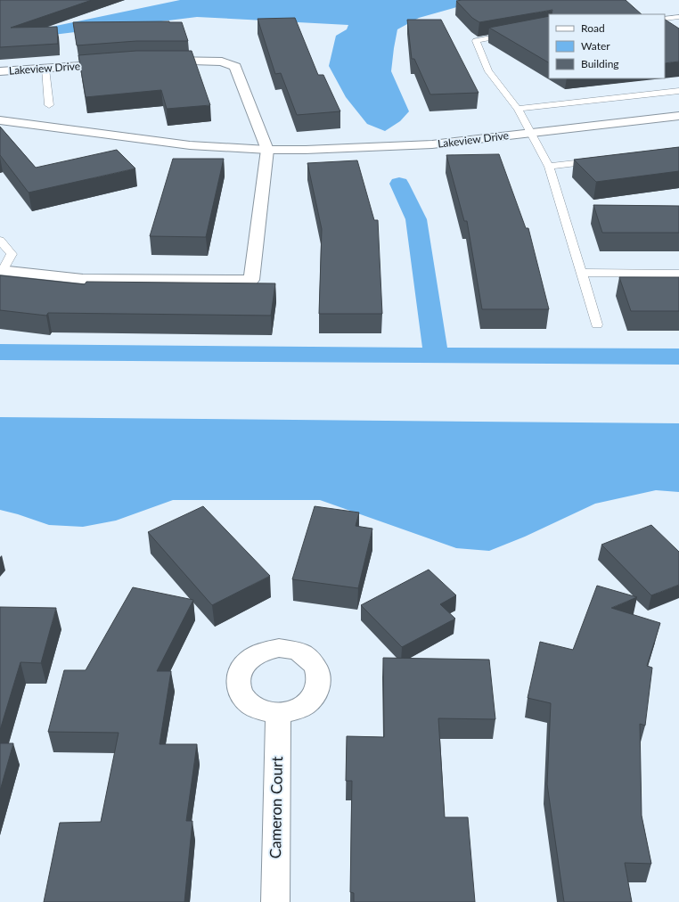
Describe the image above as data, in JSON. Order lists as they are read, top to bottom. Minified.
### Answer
{"streets":{"street":["Lakeview Drive","Cameron Court"]},"legend":["Road","Water","Building"]}
